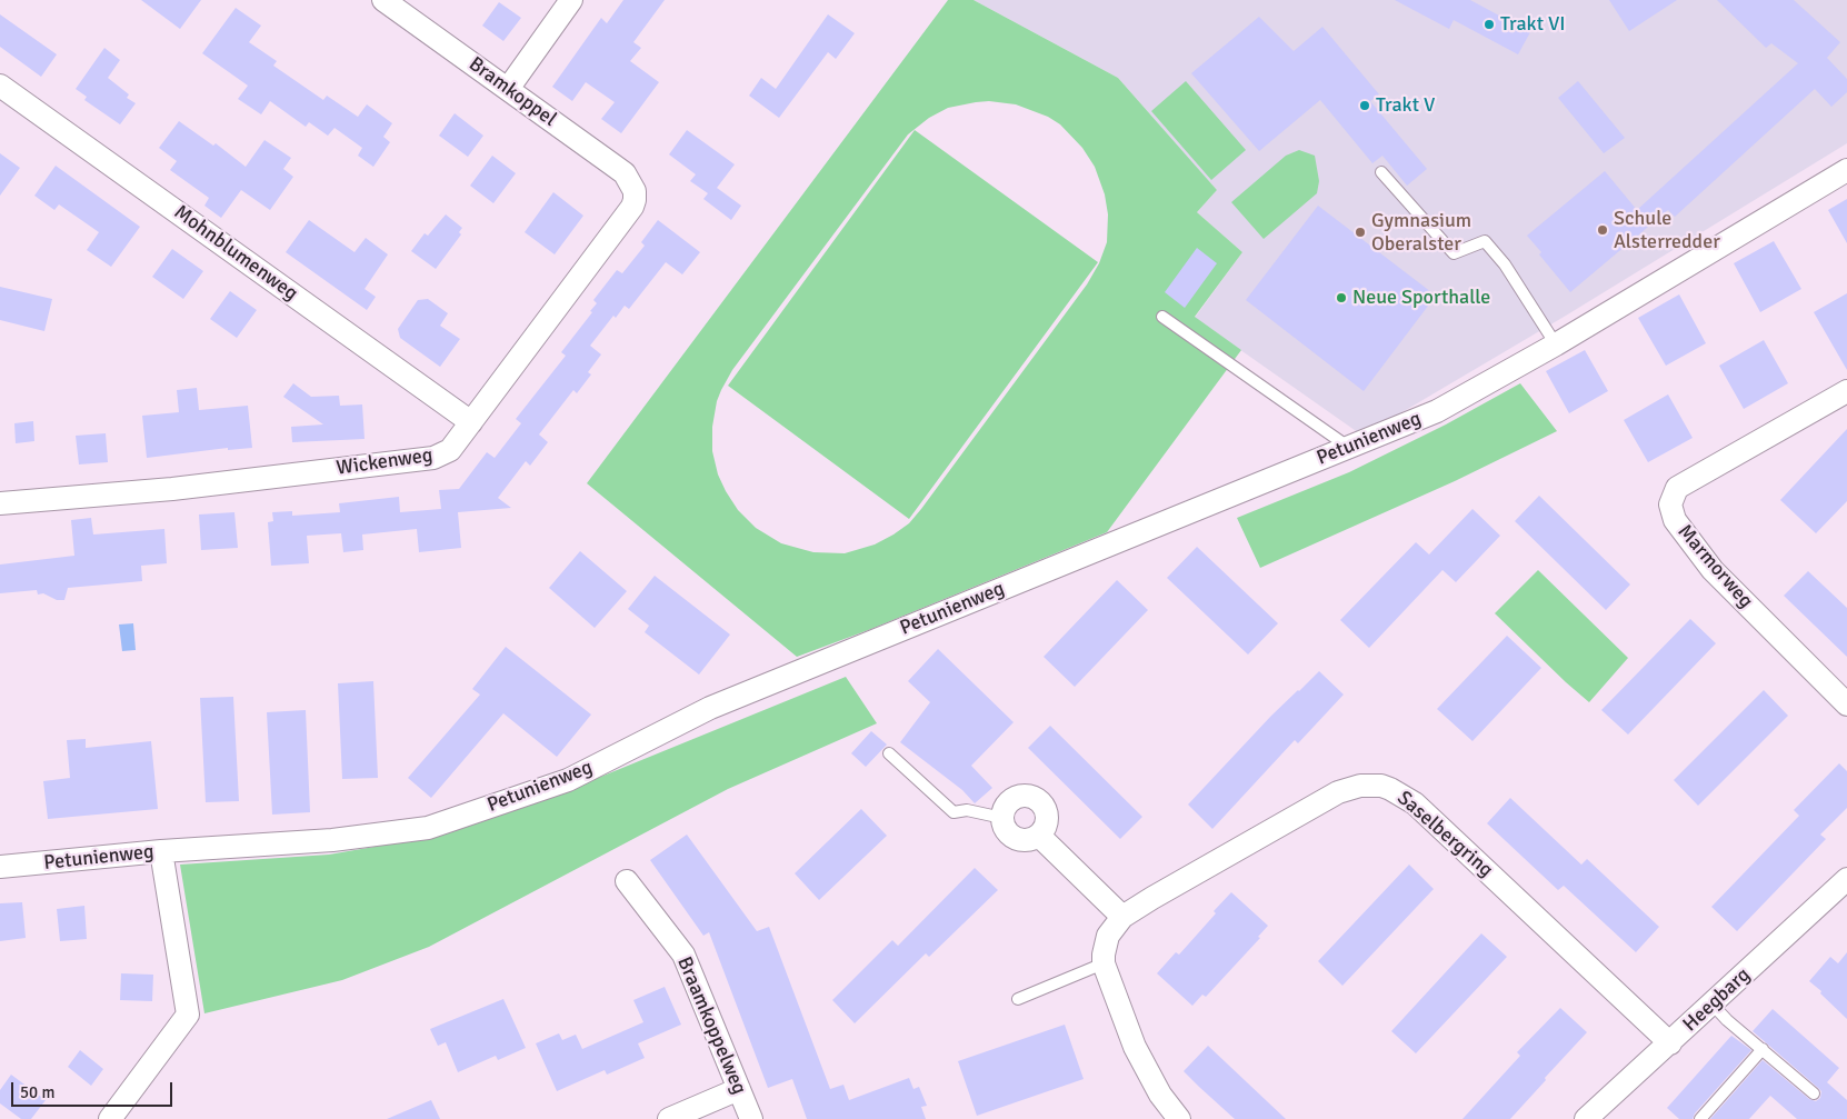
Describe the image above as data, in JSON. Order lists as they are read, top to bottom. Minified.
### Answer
{"streets":{"street":["Bramkoppel","Mohnblumenweg","Petunienweg","Wickenweg","Marmorweg","Saselbergring","Heegbarg","Braamkoppelweg"]},"crossings":[["Bramkoppel","Wickenweg"],["Mohnblumenweg","Wickenweg"],["Saselbergring","Heegbarg"]],"places":["Trakt VI","Trakt V","Schule Alsterredder","Gymnasium Oberalster","Neue Sporthalle"],"scale_bar":"50 m"}
